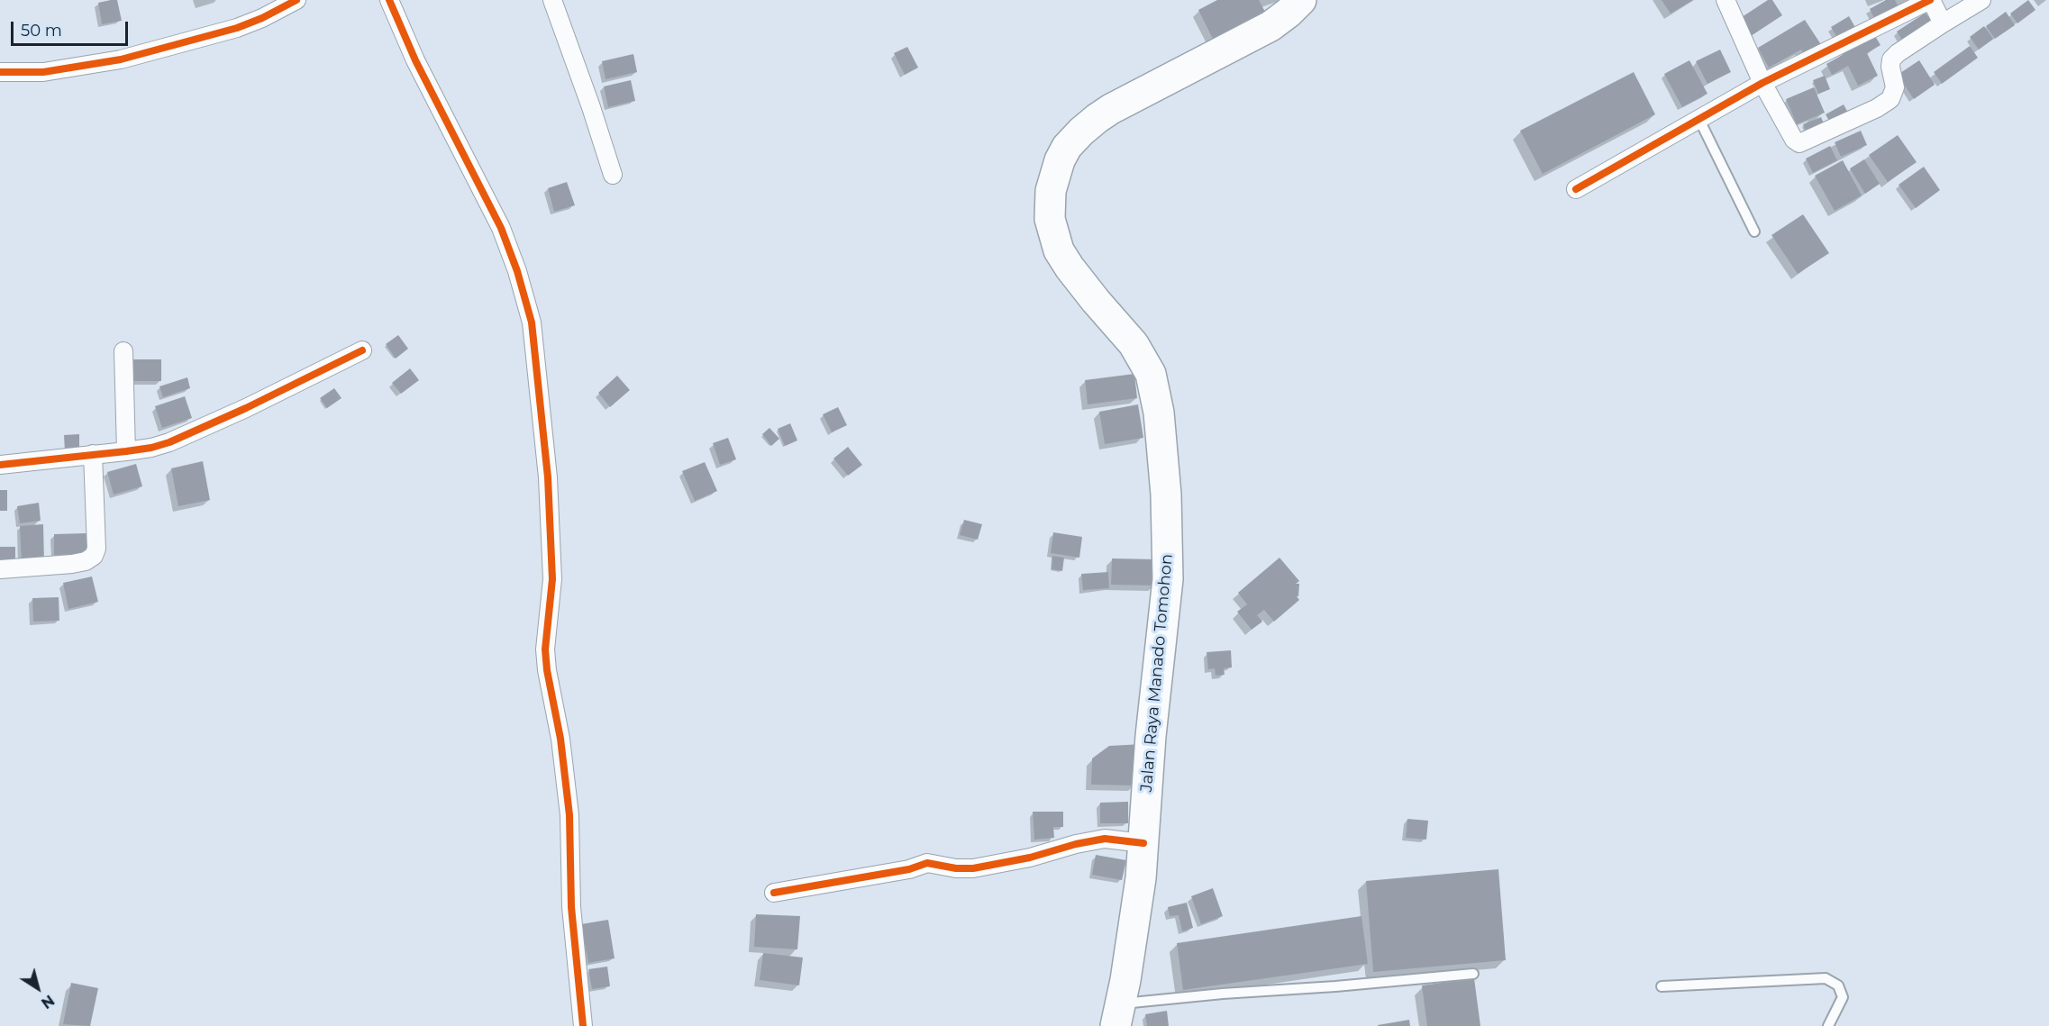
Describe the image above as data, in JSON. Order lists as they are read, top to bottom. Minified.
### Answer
{"streets":{"highway":["Jalan Raya Manado Tomohon"]},"scale_bar":"50 m","north":"bottom right"}
